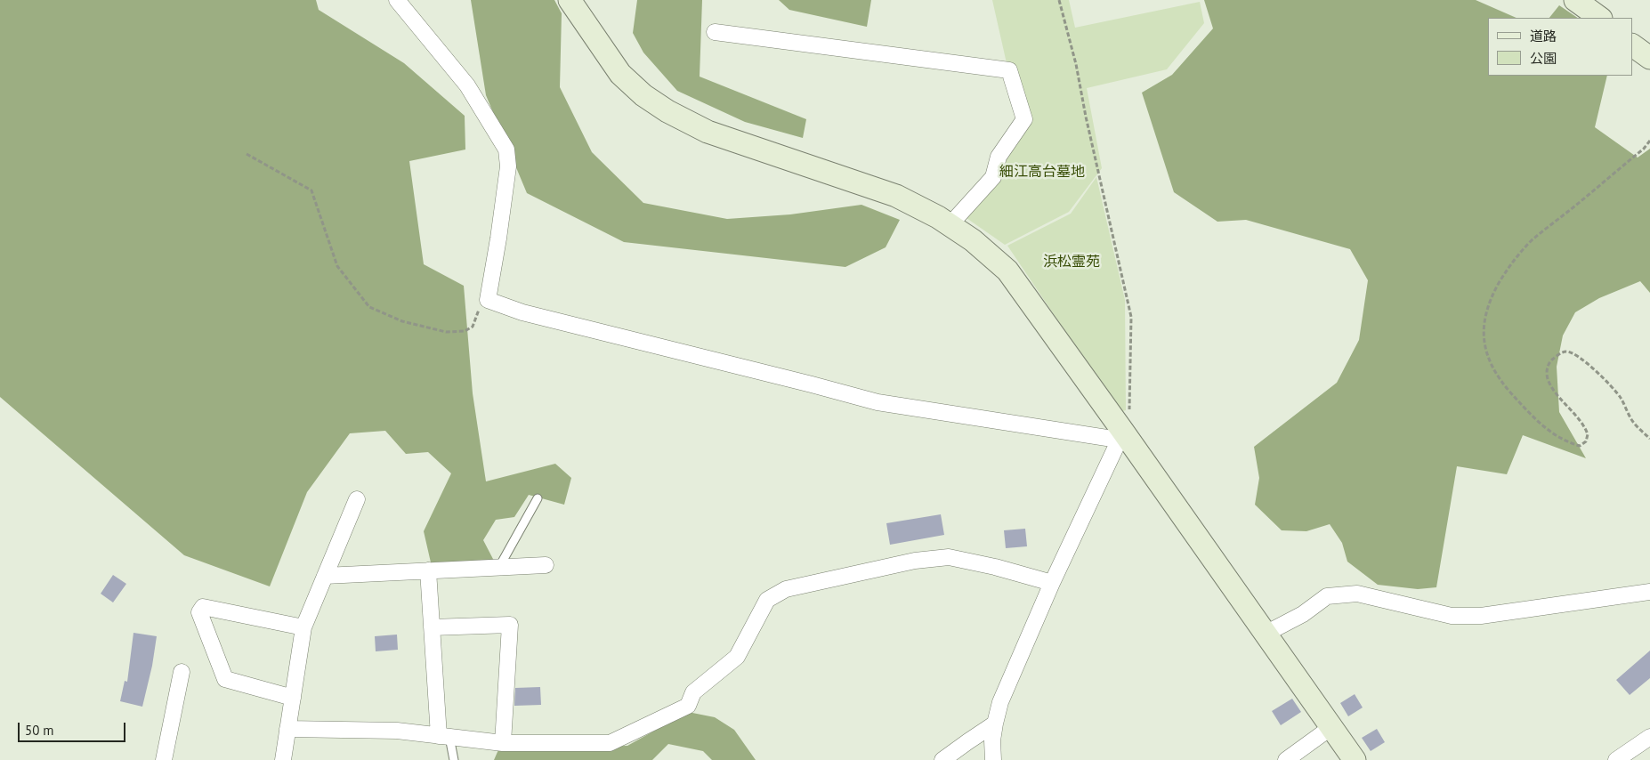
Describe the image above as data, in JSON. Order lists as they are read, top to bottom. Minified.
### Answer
{"parks":["細江高台墓地","浜松霊苑"],"legend":["道路","公園"],"scale_bar":"50 m"}
